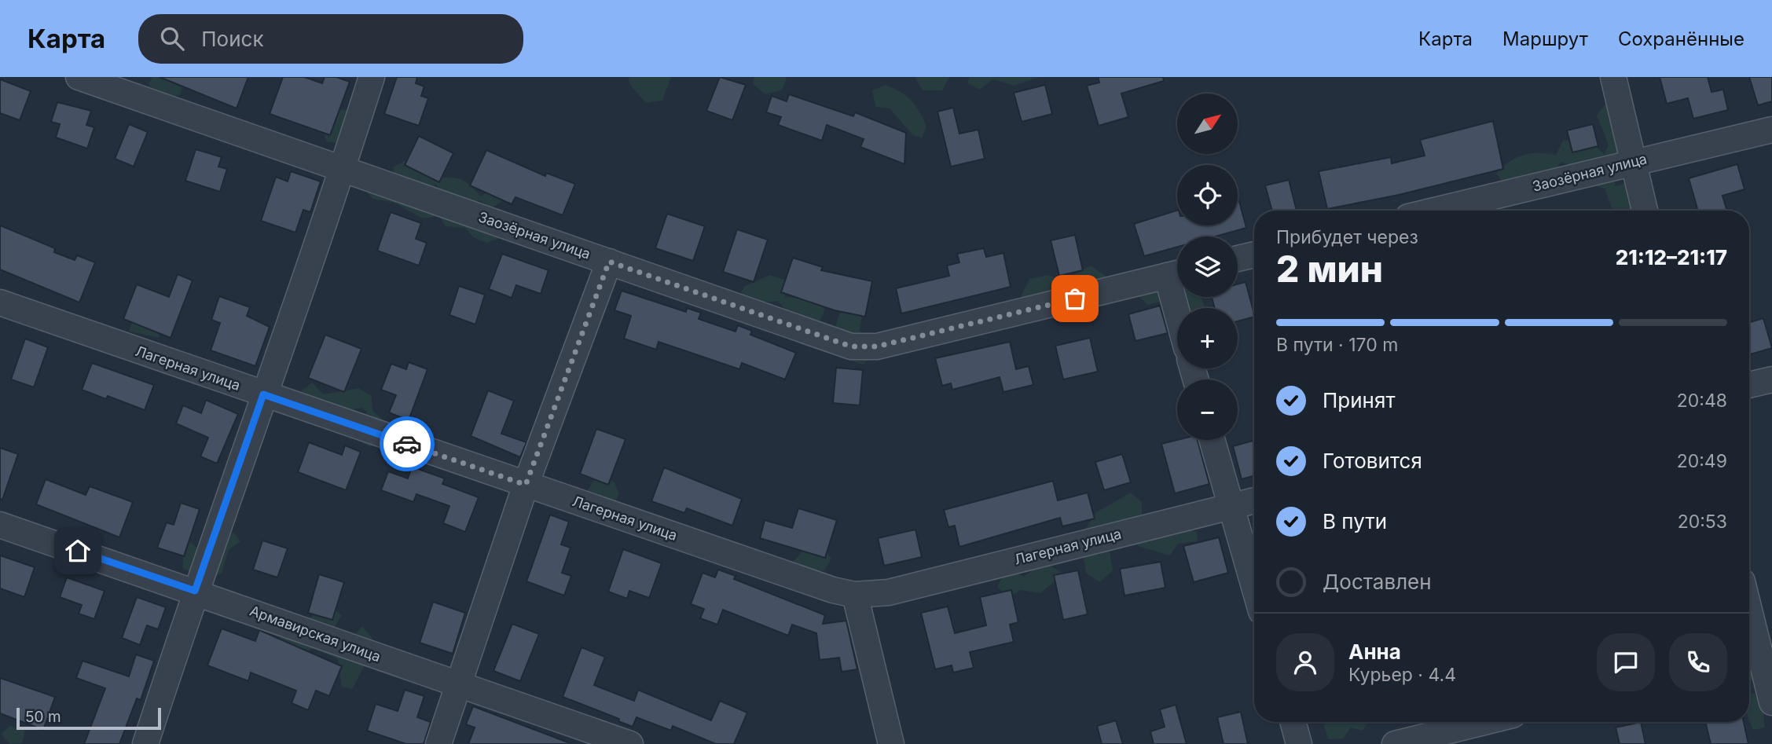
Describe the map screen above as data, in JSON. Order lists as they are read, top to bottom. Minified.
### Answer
{"streets":{"street":["Заозёрная улица","Лагерная улица","Армавирская улица"]},"scale_bar":"50 m","north":"top right","page":{"header":"Карта","search":"Поиск","nav":["Карта","Маршрут","Сохранённые"],"map_buttons":["+","−"],"heading":["2 мин","Прибудет через","21:12–21:17"],"panel":["Анна","Курьер · 4.4"],"bar":"В пути · 170 m","list":[["Принят","20:48"],["Готовится","20:49"],["В пути","20:53"],"Доставлен"],"scale":"50 m"}}
